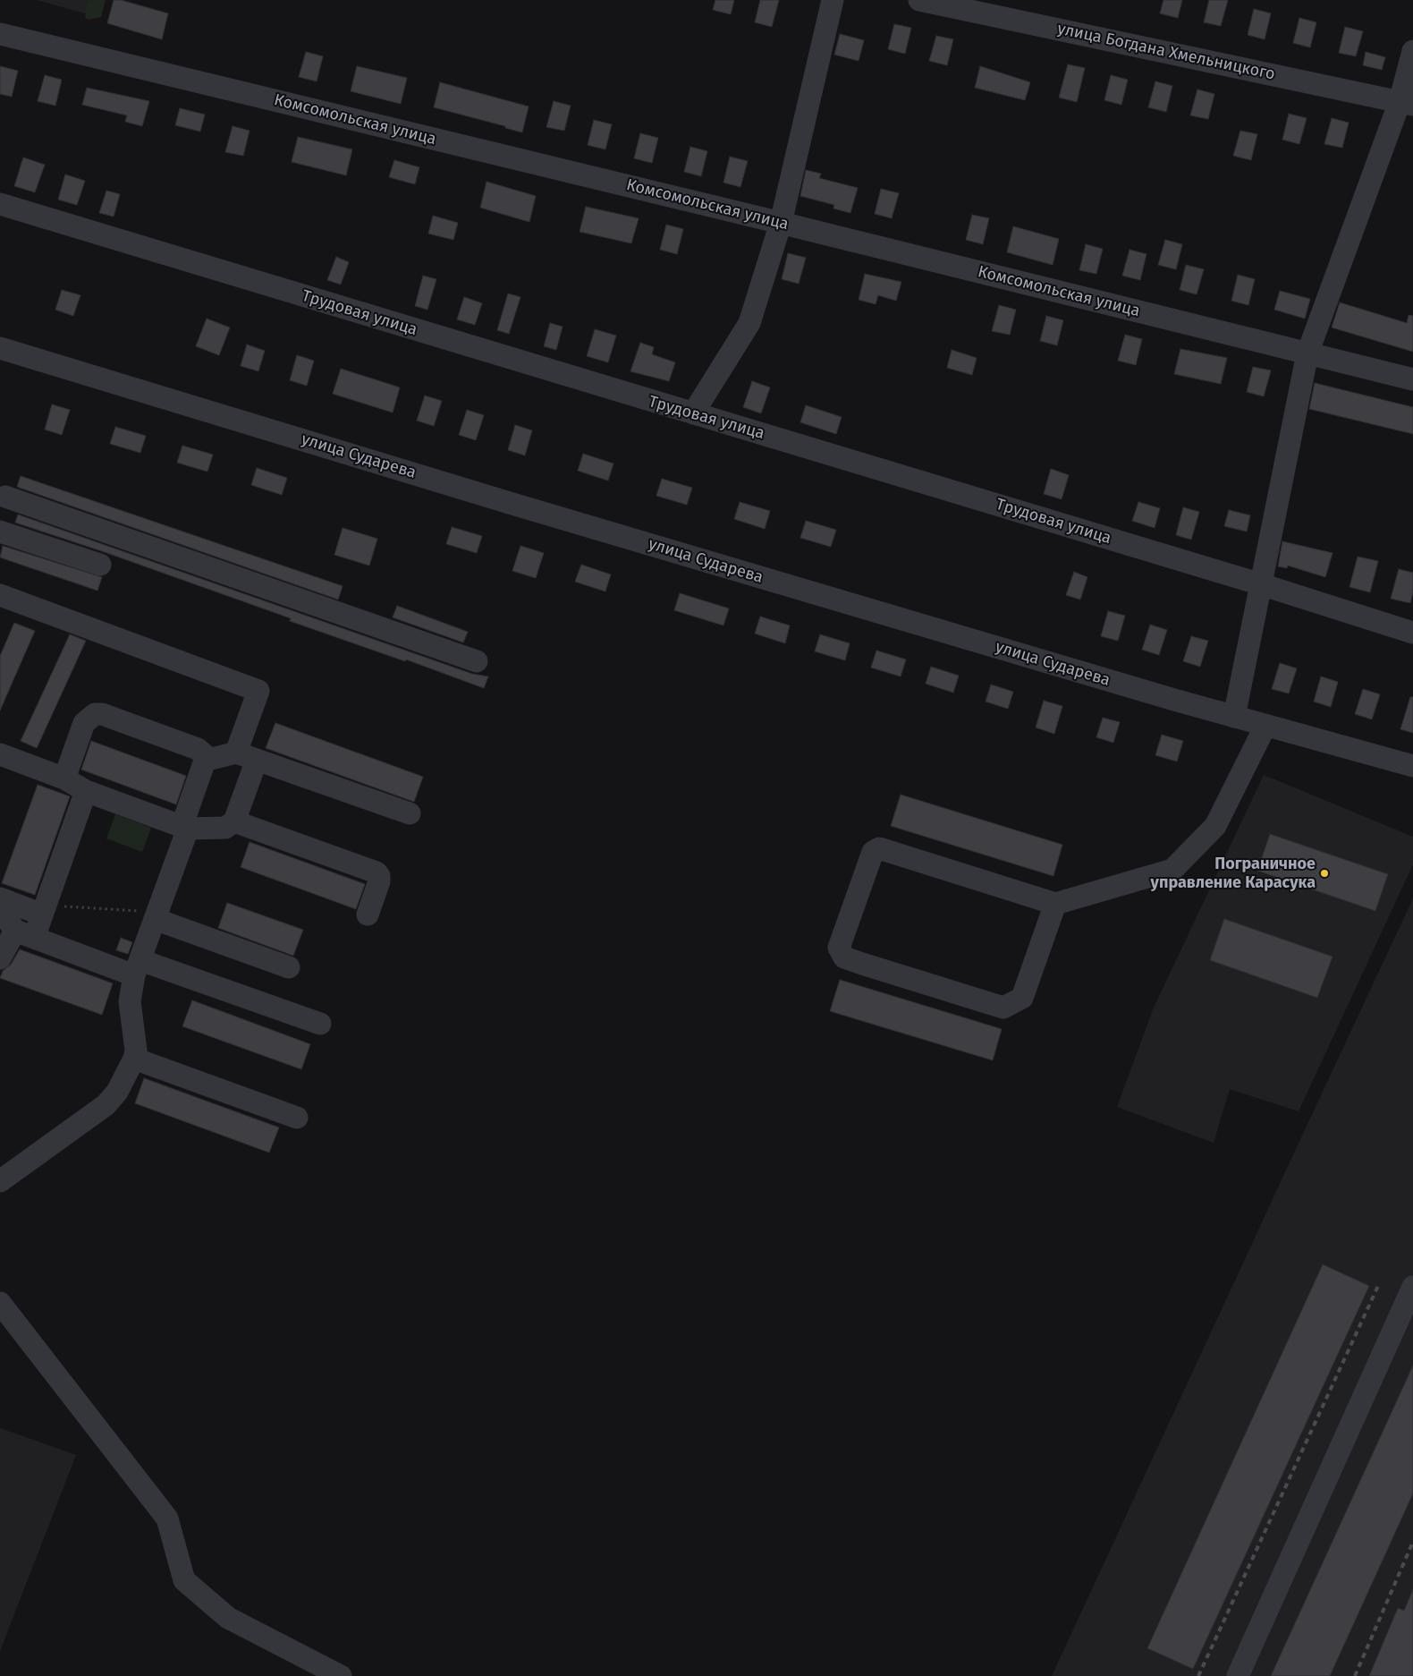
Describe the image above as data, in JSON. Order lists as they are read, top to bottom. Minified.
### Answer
{"streets":{"street":["улица Богдана Хмельницкого","Комсомольская улица","Трудовая улица","улица Сударева"]},"places":["Пограничное управление Карасука"]}
